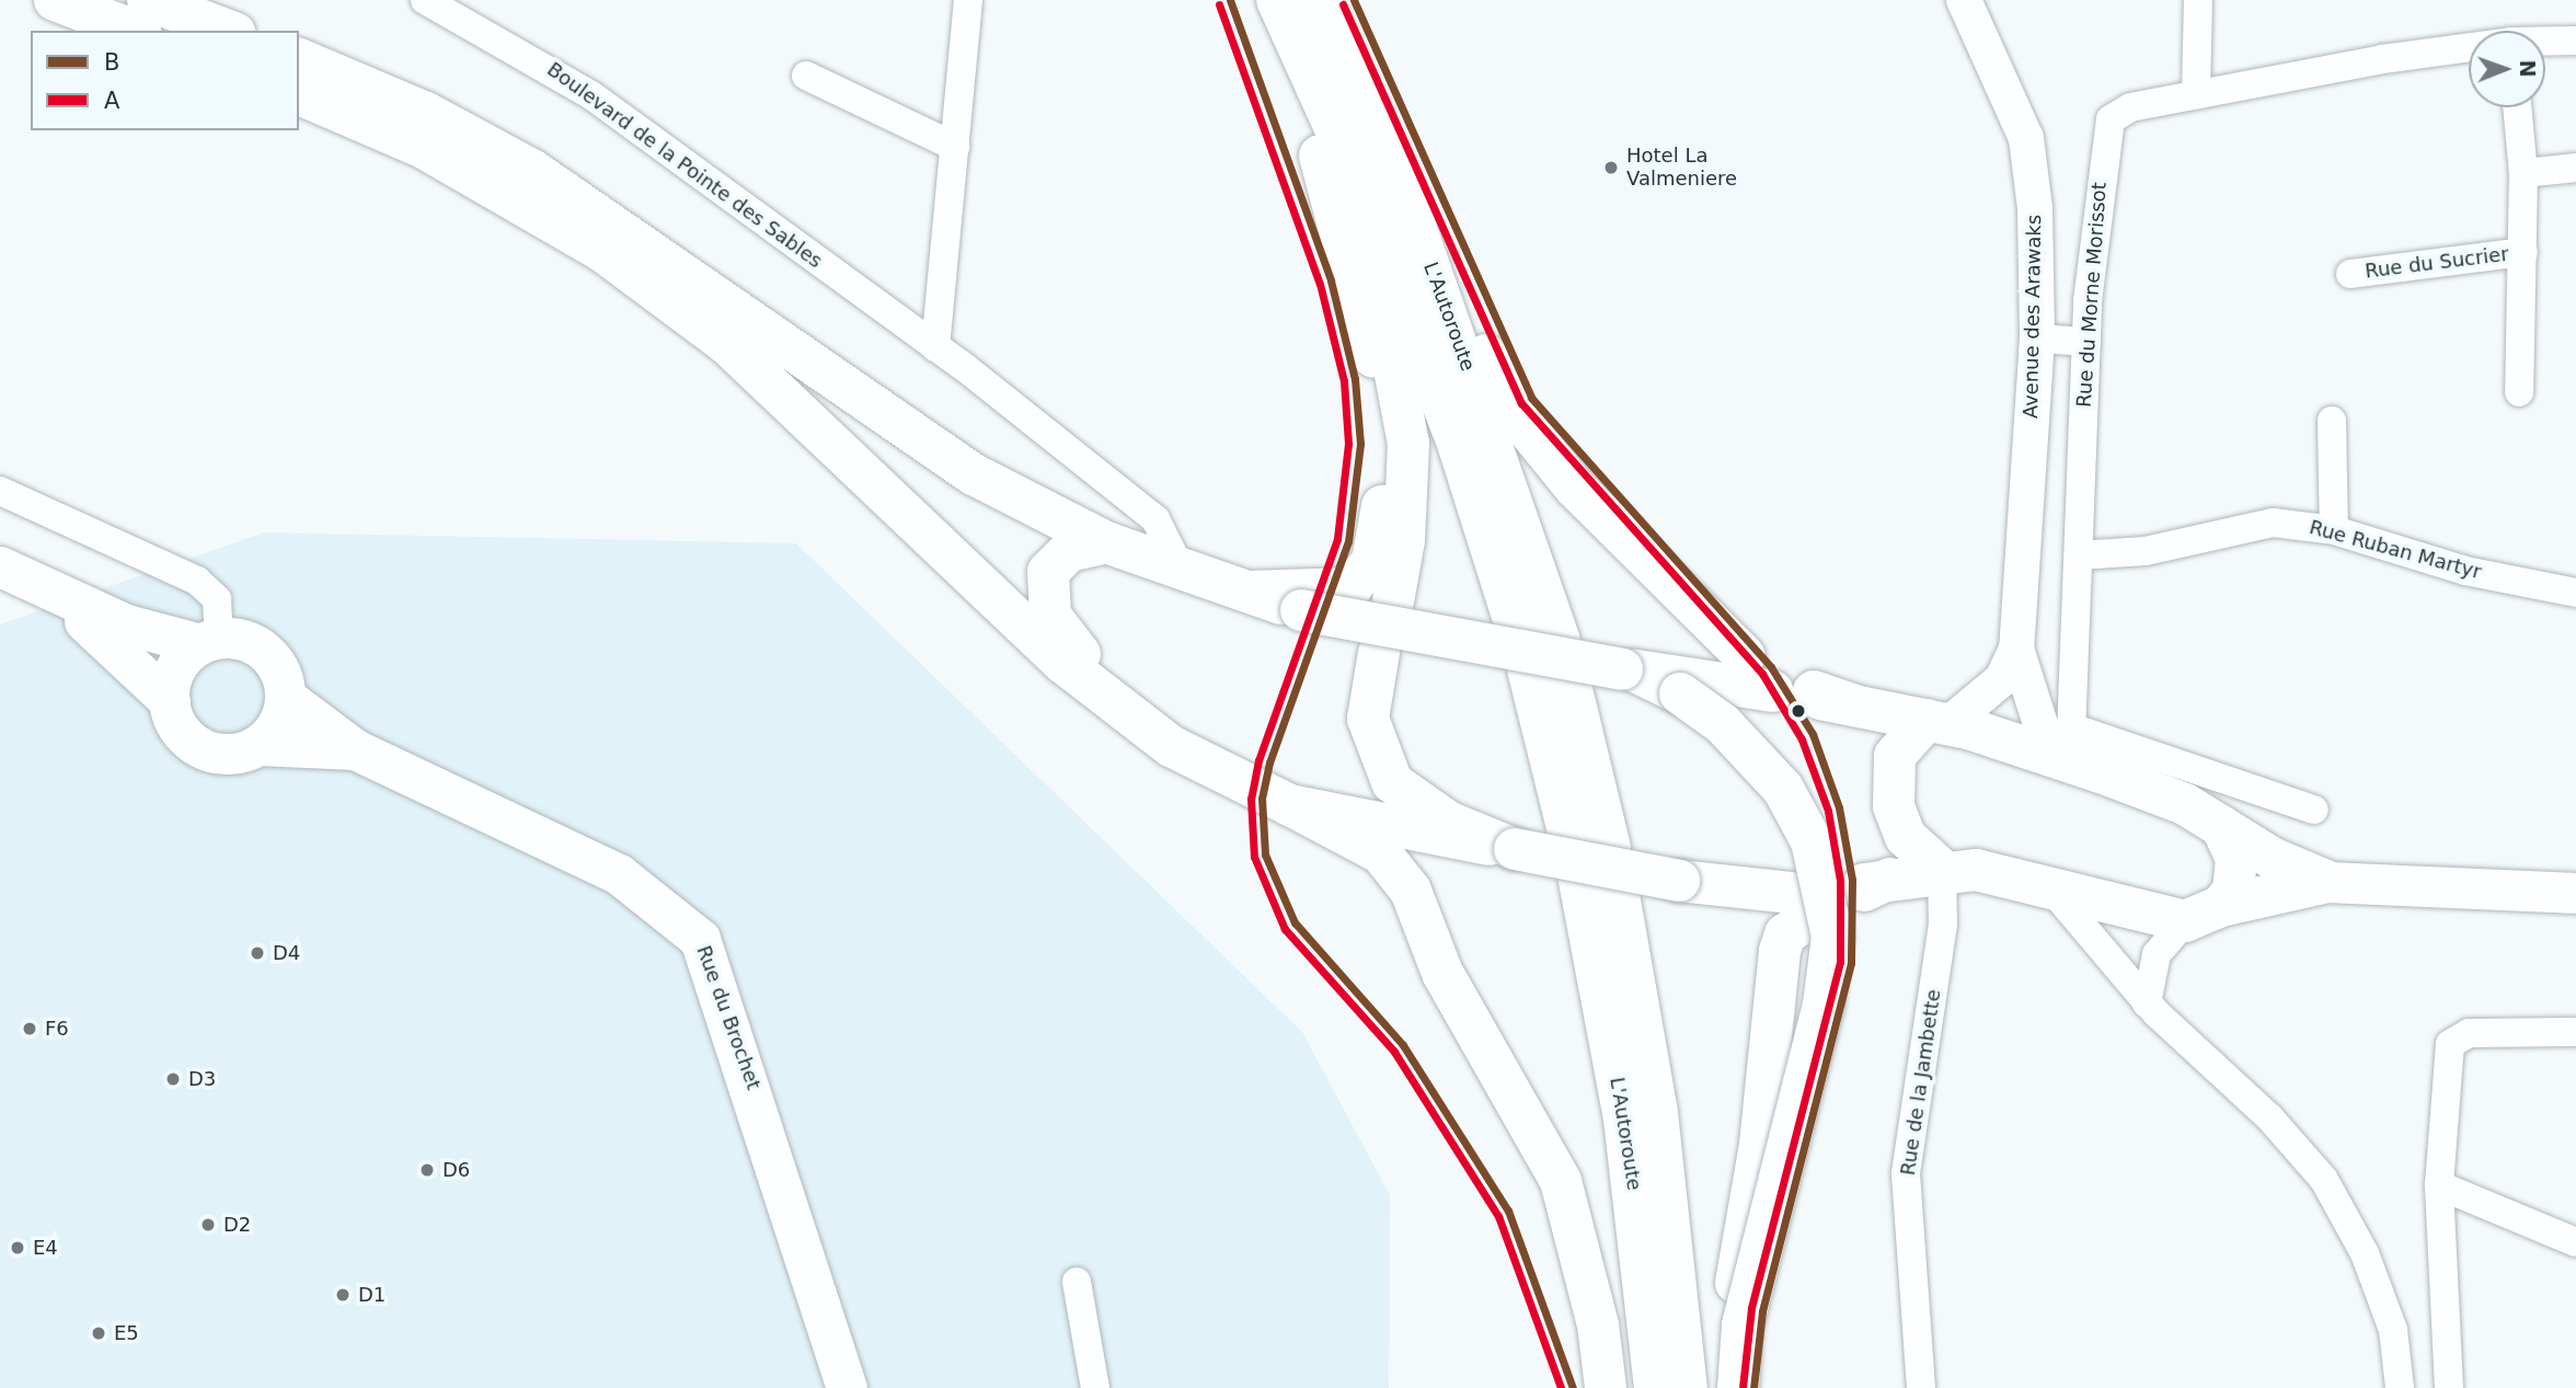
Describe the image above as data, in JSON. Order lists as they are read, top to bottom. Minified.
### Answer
{"streets":{"main road":["L'Autoroute","Rue du Brochet"],"street":["Boulevard de la Pointe des Sables","Rue du Sucrier","Rue du Morne Morissot","Avenue des Arawaks","Rue Ruban Martyr","Rue de la Jambette"]},"crossings":[["Rue du Morne Morissot","Avenue des Arawaks"],["Rue du Morne Morissot","Rue Ruban Martyr"]],"places":["Hotel La Valmeniere","D4","F6","D3","D6","D2","E4","D1","E5"],"lines":["transit line B","transit line A"],"legend":["B","A"],"north":"right"}
